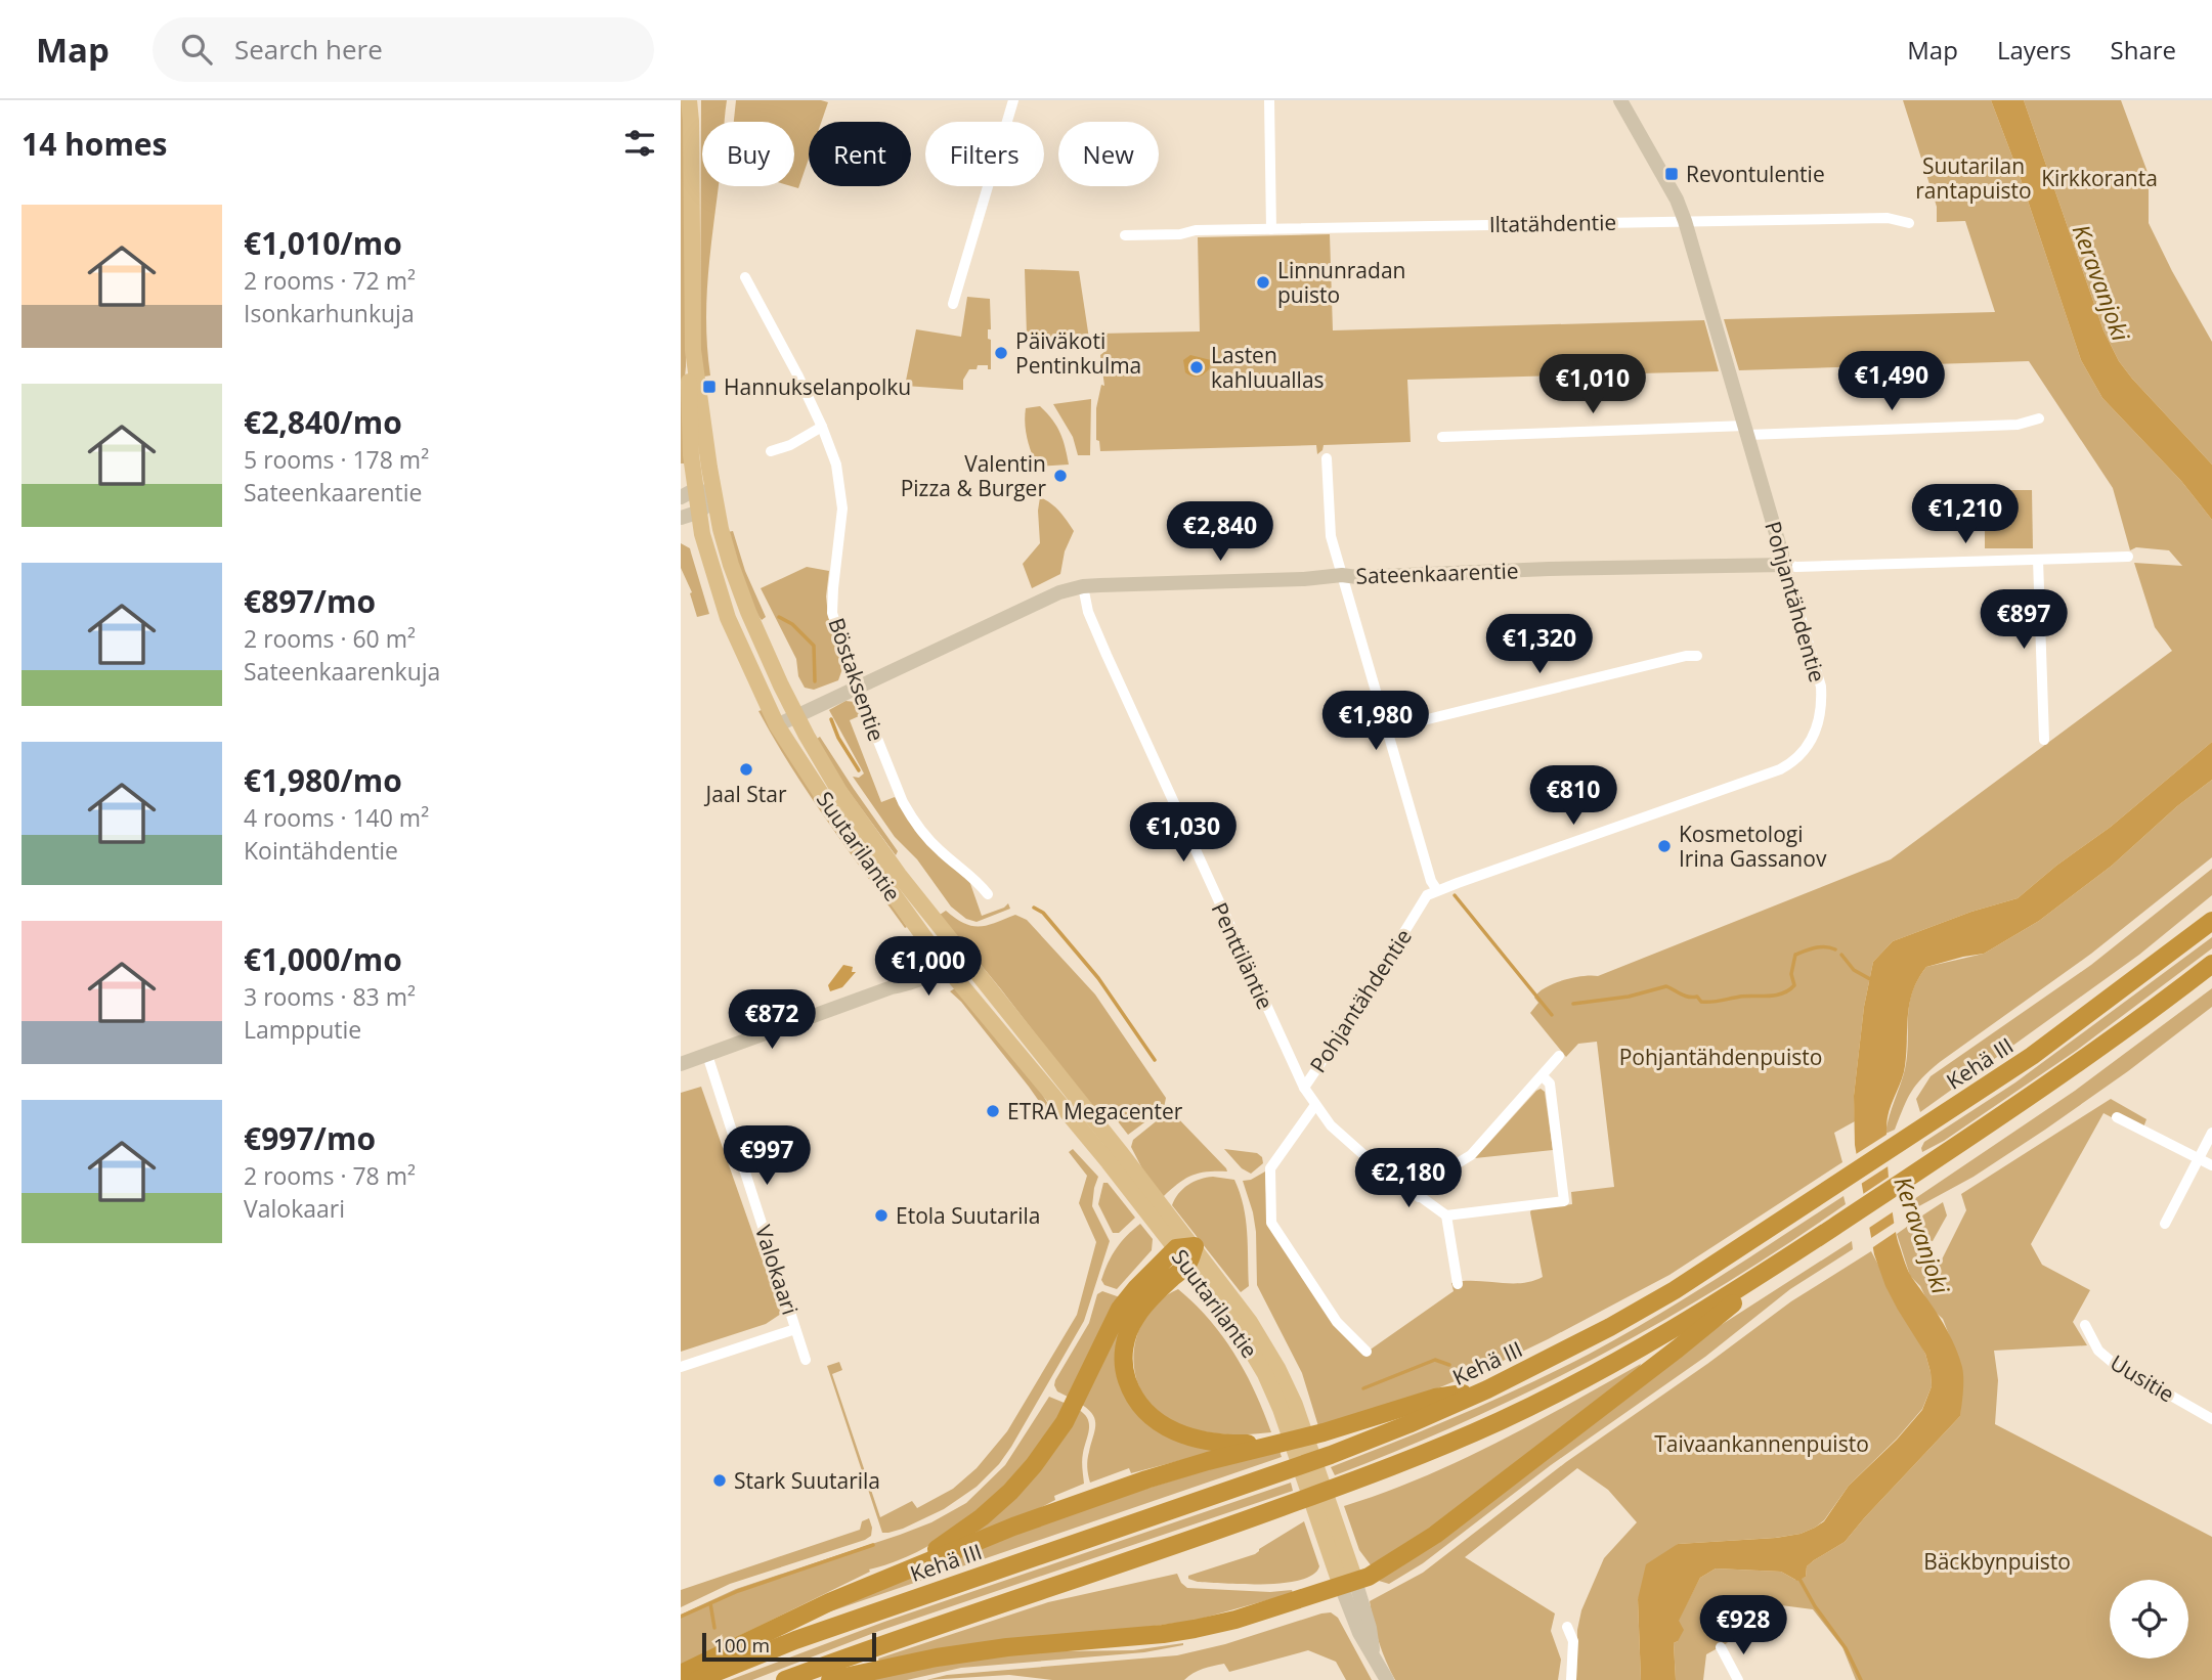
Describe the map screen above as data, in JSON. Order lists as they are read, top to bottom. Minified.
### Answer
{"streets":{"highway":["Kehä III"],"main road":["Suutarilantie"],"street":["Iltatähdentie","Sateenkaarentie","Pohjantähdentie","Böstaksentie","Penttiläntie","Valokaari","Uusitie"]},"crossings":[["Iltatähdentie","Pohjantähdentie"],["Sateenkaarentie","Pohjantähdentie"],["Sateenkaarentie","Böstaksentie"],["Sateenkaarentie","Suutarilantie"],["Sateenkaarentie","Penttiläntie"],["Pohjantähdentie","Penttiläntie"]],"water":["Keravanjoki"],"parks":["Suutarilan rantapuisto","Kirkkoranta","Pohjantähdenpuisto","Taivaankannenpuisto","Bäckbynpuisto"],"places":{"transit":["Revontulentie","Hannukselanpolku"],"other":["Linnunradan puisto","Päiväkoti Pentinkulma","Lasten kahluuallas","Valentin Pizza & Burger","Jaal Star","Kosmetologi Irina Gassanov","ETRA Megacenter","Etola Suutarila","Stark Suutarila"]},"scale_bar":"100 m","page":{"header":"Map","search":"Search here","nav":["Map","Layers","Share"],"heading":"14 homes","chip":["Buy","Rent","Filters","New"],"list":[{"name":"€1,010/mo","note":"2 rooms · 72 m² · Isonkarhunkuja"},{"name":"€2,840/mo","note":"5 rooms · 178 m² · Sateenkaarentie"},{"name":"€897/mo","note":"2 rooms · 60 m² · Sateenkaarenkuja"},{"name":"€1,980/mo","note":"4 rooms · 140 m² · Kointähdentie"},{"name":"€1,000/mo","note":"3 rooms · 83 m² · Lampputie"},{"name":"€997/mo","note":"2 rooms · 78 m² · Valokaari"}],"price":["€1,490","€1,010","€1,210","€2,840","€897","€1,320","€1,980","€810","€1,030","€1,000","€872","€997","€2,180","€928"],"scale":"100 m"}}
